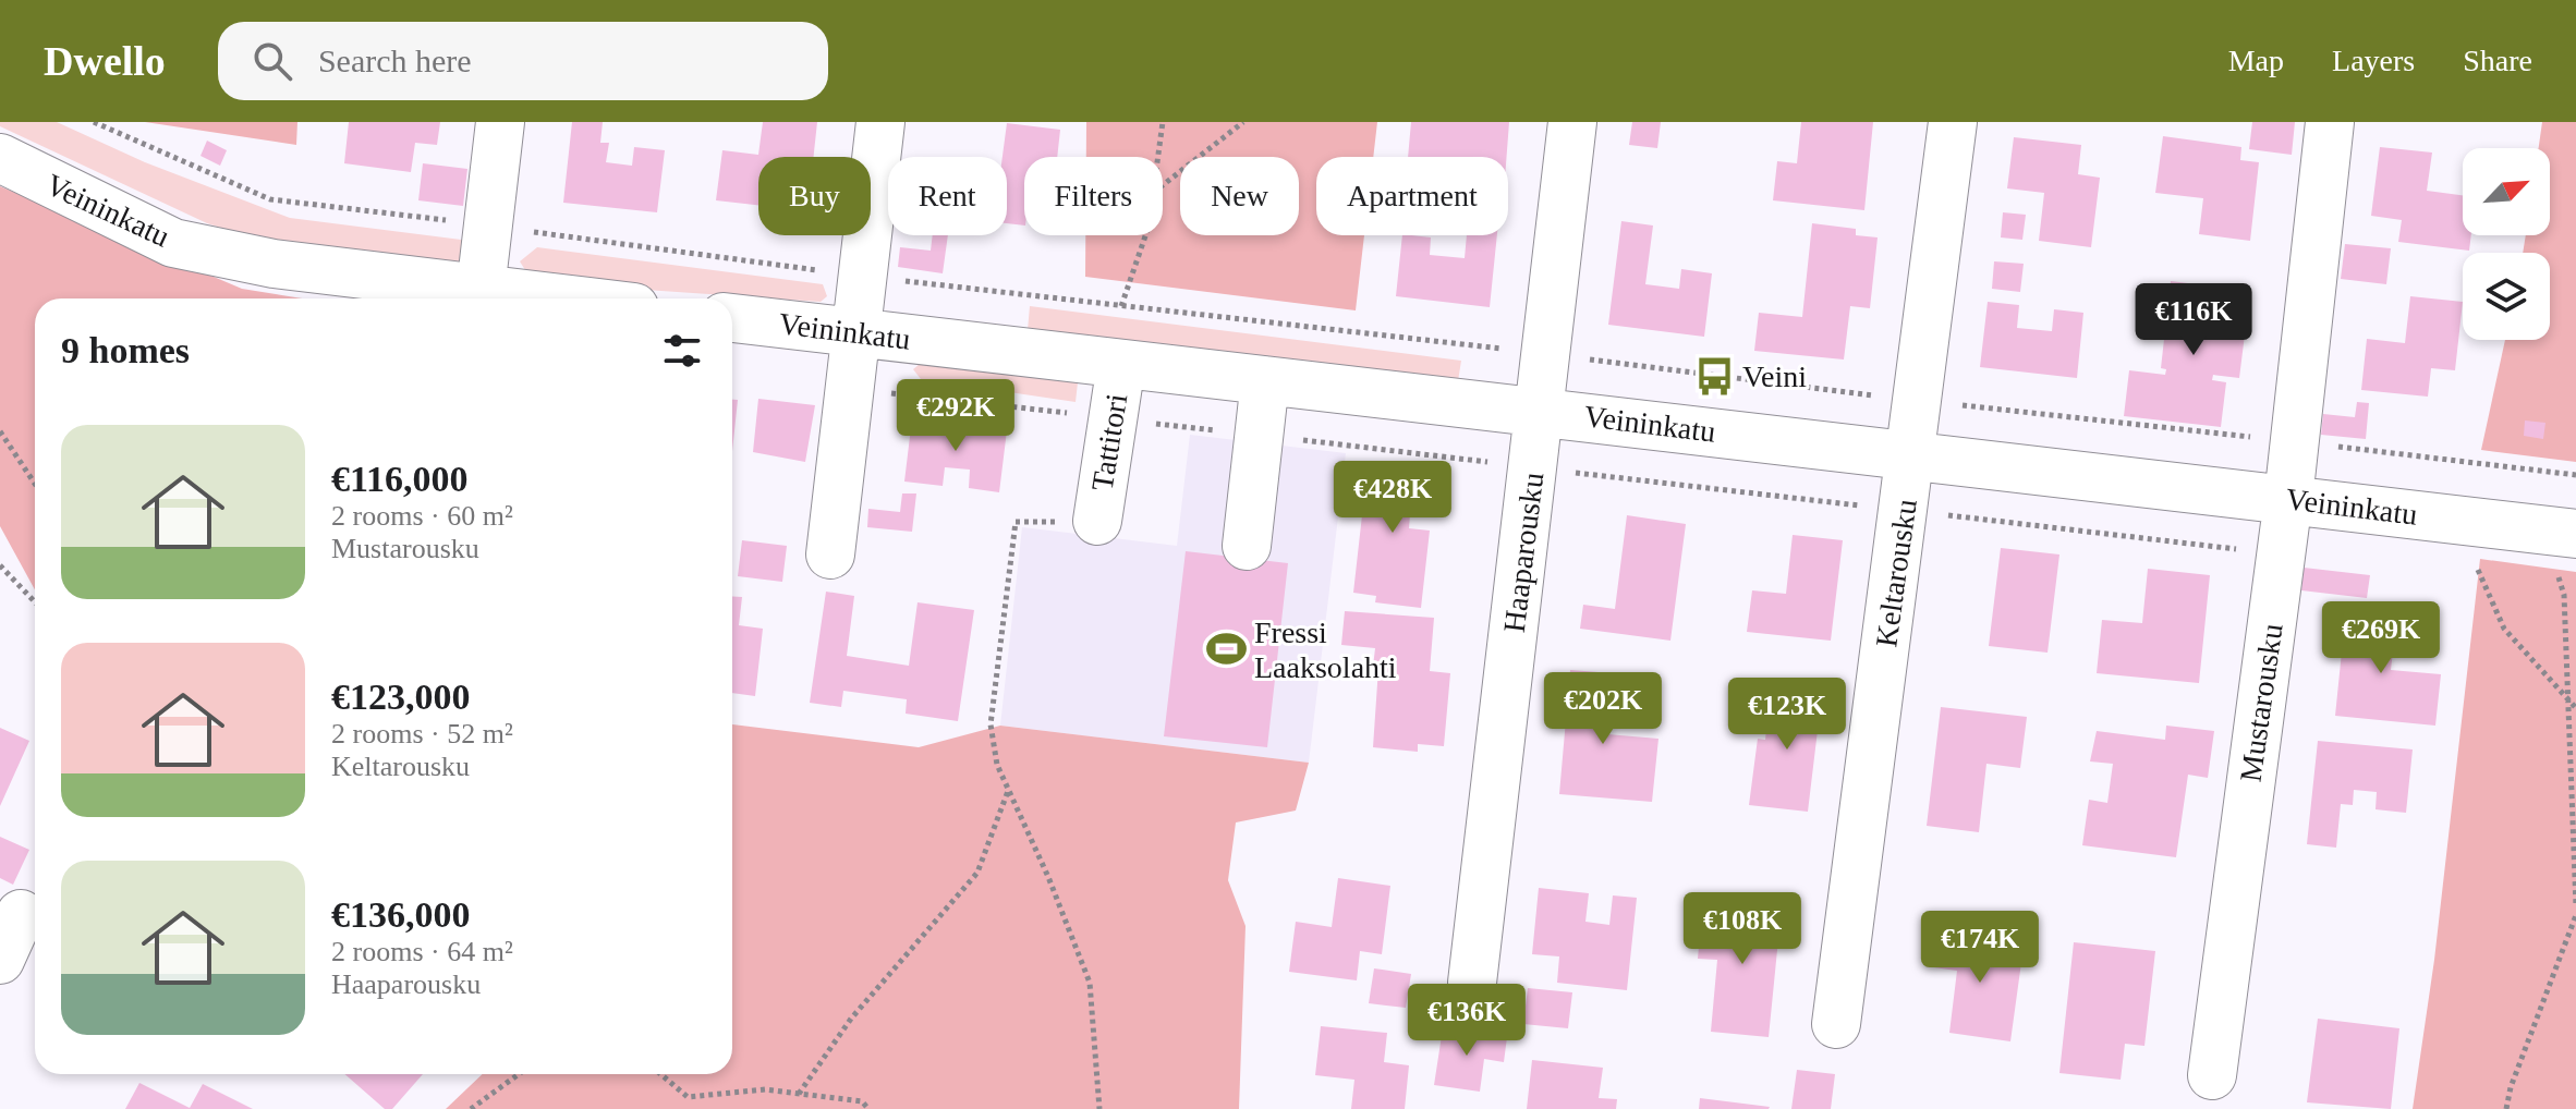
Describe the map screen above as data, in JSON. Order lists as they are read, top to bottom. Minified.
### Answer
{"streets":{"street":["Veininkatu","Tattitori","Haaparousku","Keltarousku","Mustarousku"]},"crossings":[["Veininkatu","Tattitori"],["Veininkatu","Haaparousku"],["Veininkatu","Keltarousku"],["Veininkatu","Mustarousku"]],"places":{"bus stop":["Veini"],"sports":["Fressi Laaksolahti"]},"north":"top right","page":{"header":"Dwello","search":"Search here","nav":["Map","Layers","Share"],"chip":["Buy","Rent","Filters","New","Apartment"],"price":["€116K","€292K","€428K","€269K","€202K","€123K","€108K","€174K","€136K"],"heading":"9 homes","list":[{"name":"€116,000","note":"2 rooms · 60 m² · Mustarousku"},{"name":"€123,000","note":"2 rooms · 52 m² · Keltarousku"},{"name":"€136,000","note":"2 rooms · 64 m² · Haaparousku"}]}}
